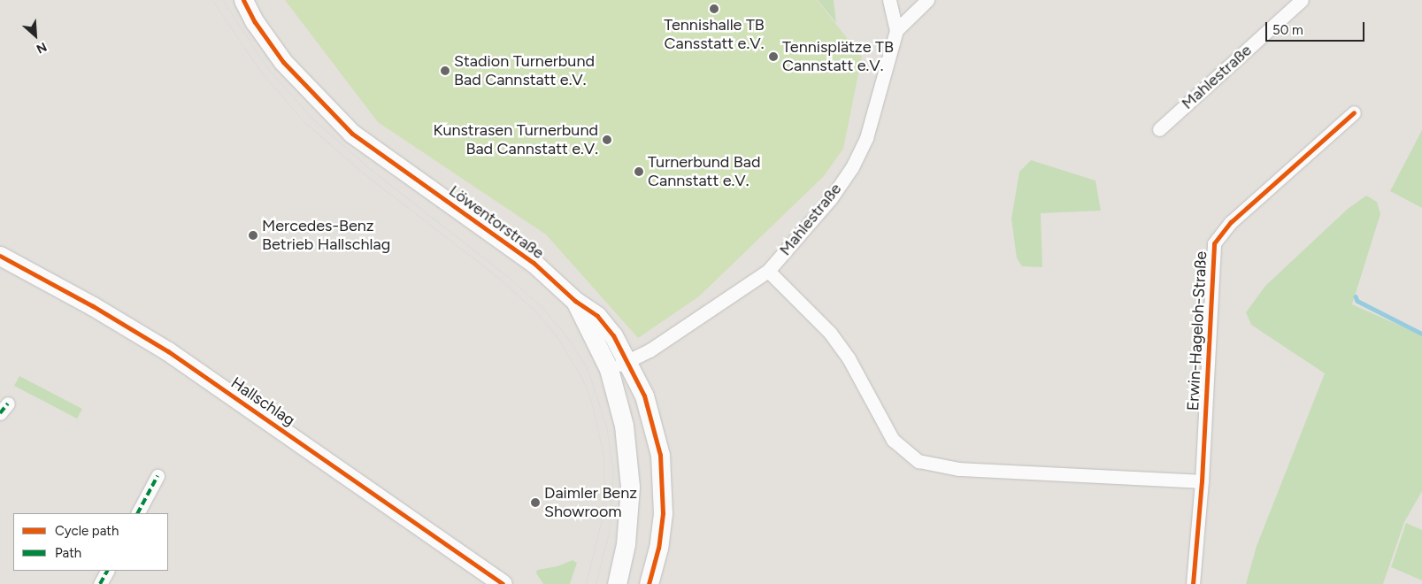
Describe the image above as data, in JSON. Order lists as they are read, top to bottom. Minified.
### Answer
{"streets":{"main road":["Löwentorstraße","Hallschlag"],"street":["Mahlestraße","Erwin-Hageloh-Straße"]},"crossings":[["Mahlestraße","Löwentorstraße"]],"places":["Tennishalle TB Cansstatt e.V.","Tennisplätze TB Cannstatt e.V.","Stadion Turnerbund Bad Cannstatt e.V.","Kunstrasen Turnerbund Bad Cannstatt e.V.","Turnerbund Bad Cannstatt e.V.","Mercedes-Benz Betrieb Hallschlag","Daimler Benz Showroom"],"legend":["Cycle path","Path"],"scale_bar":"50 m","north":"bottom right"}
